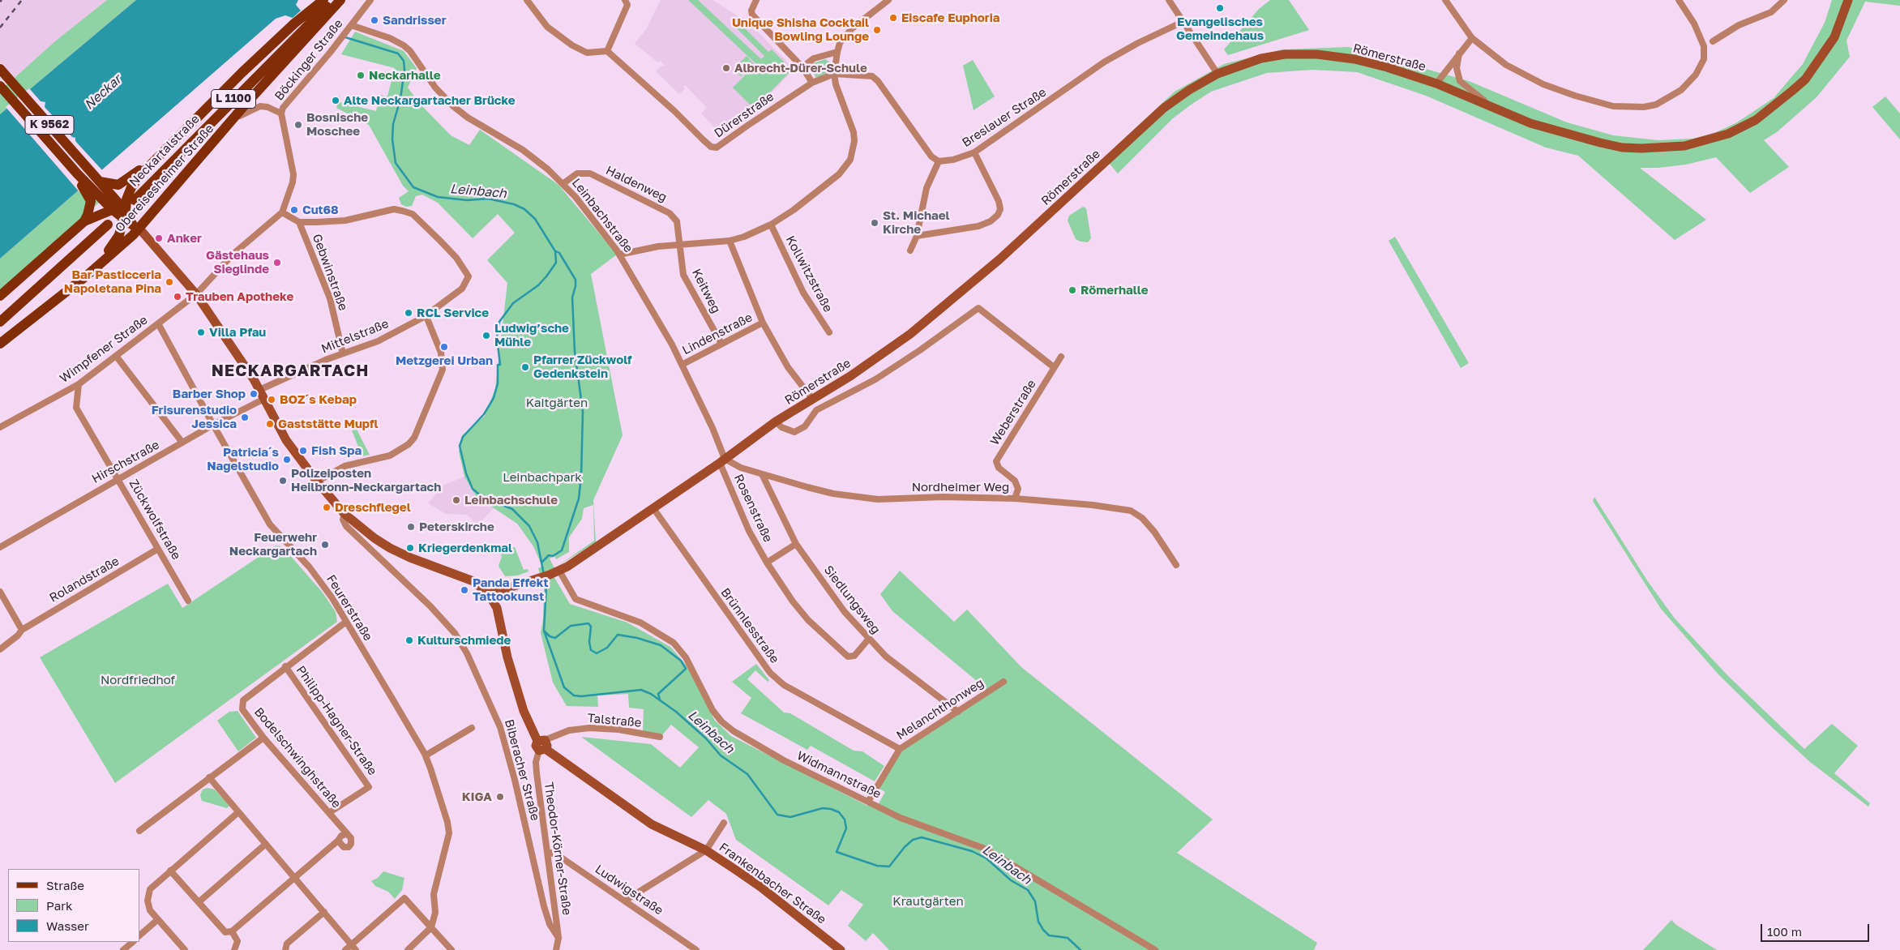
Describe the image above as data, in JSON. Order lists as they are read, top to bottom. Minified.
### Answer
{"streets":{"main road":["Römerstraße","L 1100","K 9562","Neckartalstraße","Obereisesheimer Straße","Frankenbacher Straße"],"street":["Böckinger Straße","Dürerstraße","Breslauer Straße","Haldenweg","Leinbachstraße","Gebwinstraße","Kollwitzstraße","Keitweg","Lindenstraße","Mittelstraße","Wimpfener Straße","Weberstraße","Hirschstraße","Nordheimer Weg","Rosenstraße","Zückwolfstraße","Rolandstraße","Siedlungsweg","Feurerstraße","Brünnlesstraße","Melanchthonweg","Philipp-Hagner-Straße","Talstraße","Bodelschwinghstraße","Biberacher Straße","Widmannstraße","Theodor-Körner-Straße","Ludwigstraße"]},"crossings":[["Römerstraße","Leinbachstraße"],["Römerstraße","Weberstraße"],["Römerstraße","Nordheimer Weg"],["Römerstraße","Rosenstraße"],["Römerstraße","Brünnlesstraße"],["Römerstraße","Widmannstraße"],["Römerstraße","Frankenbacher Straße"],["Böckinger Straße","K 9562"],["Böckinger Straße","Obereisesheimer Straße"],["Böckinger Straße","Leinbachstraße"],["Böckinger Straße","Wimpfener Straße"],["Böckinger Straße","Frankenbacher Straße"],["K 9562","Obereisesheimer Straße"],["K 9562","Wimpfener Straße"],["K 9562","Frankenbacher Straße"],["Haldenweg","Leinbachstraße"],["Haldenweg","Keitweg"],["Leinbachstraße","Lindenstraße"],["Leinbachstraße","Nordheimer Weg"],["Leinbachstraße","Rosenstraße"],["Gebwinstraße","Mittelstraße"],["Keitweg","Lindenstraße"],["Mittelstraße","Frankenbacher Straße"],["Wimpfener Straße","Zückwolfstraße"],["Wimpfener Straße","Feurerstraße"],["Wimpfener Straße","Frankenbacher Straße"],["Weberstraße","Nordheimer Weg"],["Hirschstraße","Zückwolfstraße"],["Hirschstraße","Feurerstraße"],["Hirschstraße","Frankenbacher Straße"],["Nordheimer Weg","Rosenstraße"],["Nordheimer Weg","Siedlungsweg"],["Rosenstraße","Siedlungsweg"],["Zückwolfstraße","Rolandstraße"],["Siedlungsweg","Melanchthonweg"],["Feurerstraße","Bodelschwinghstraße"],["Brünnlesstraße","Melanchthonweg"],["Melanchthonweg","Widmannstraße"],["Philipp-Hagner-Straße","Bodelschwinghstraße"],["Talstraße","Theodor-Körner-Straße"],["Talstraße","Frankenbacher Straße"],["Biberacher Straße","Theodor-Körner-Straße"],["Biberacher Straße","Frankenbacher Straße"],["Theodor-Körner-Straße","Frankenbacher Straße"],["Theodor-Körner-Straße","Ludwigstraße"]],"districts":["NECKARGARTACH"],"water":["Neckar","Leinbach"],"parks":["Kaitgärten","Leinbachpark","Nordfriedhof","Krautgärten"],"places":["Evangelisches Gemeindehaus","Eiscafe Euphoria","Sandrisser","Unique Shisha Cocktail Bowling Lounge","Albrecht-Dürer-Schule","Neckarhalle","Alte Neckargartacher Brücke","Bosnische Moschee","Cut68","St. Michael Kirche","Anker","Gästehaus Sieglinde","Bar Pasticceria Napoletana Pina","Römerhalle","Trauben Apotheke","RCL Service","Villa Pfau","Ludwig’sche Mühle","Metzgerei Urban","Pfarrer Zückwolf Gedenkstein","Barber Shop","BOZ´s Kebap","Frisurenstudio Jessica","Gaststätte Mupfl","Fish Spa","Patricia´s Nagelstudio","Polizeiposten Heilbronn-Neckargartach","Leinbachschule","Dreschflegel","Peterskirche","Feuerwehr Neckargartach","Kriegerdenkmal","Panda Effekt Tattookunst","Kulturschmiede","KIGA"],"legend":["Straße","Park","Wasser"],"scale_bar":"100 m"}
